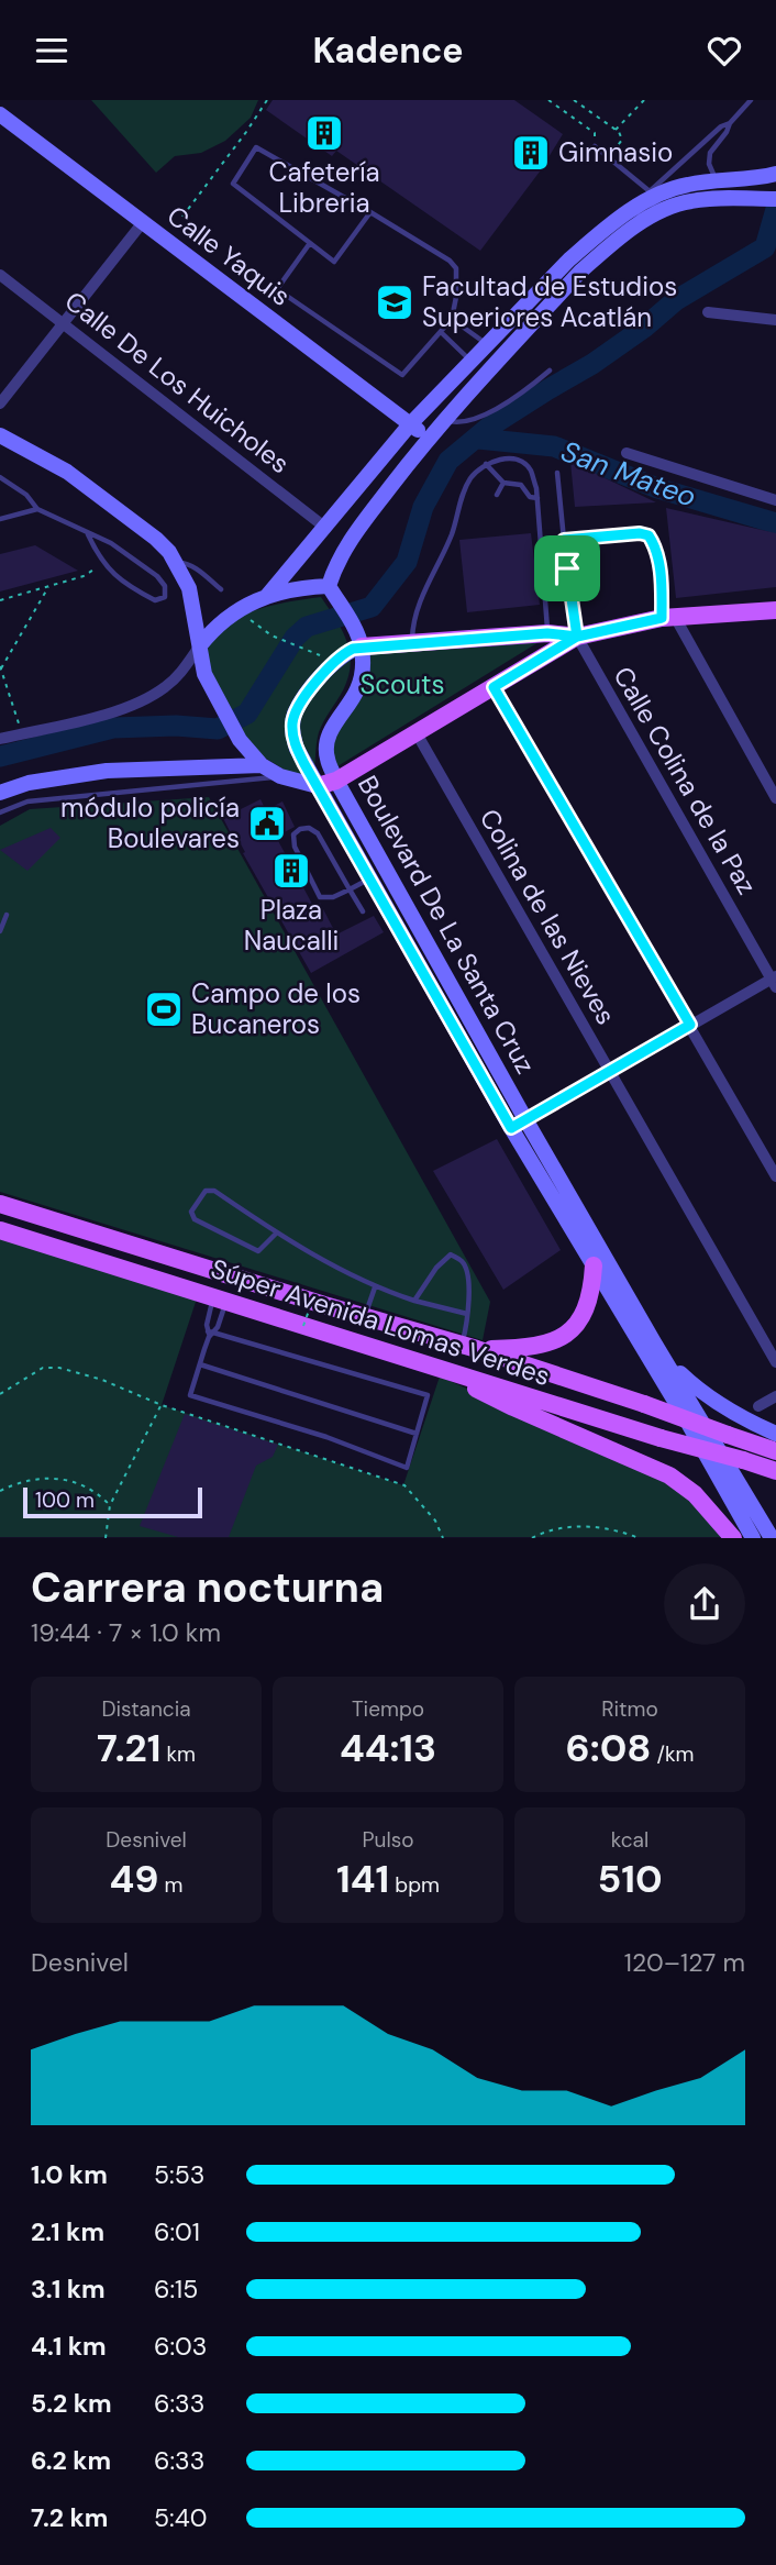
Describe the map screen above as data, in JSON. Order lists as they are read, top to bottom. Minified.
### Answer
{"streets":{"main road":["Calle Yaquis","Boulevard De La Santa Cruz","Súper Avenida Lomas Verdes"],"street":["Calle De Los Huicholes","Calle Colina de la Paz","Colina de las Nieves"]},"water":["San Mateo"],"parks":["Scouts"],"places":{"building":["Cafetería Libreria","Gimnasio","Plaza Naucalli"],"school or university":["Facultad de Estudios Superiores Acatlán"],"public building":["módulo policía Boulevares"],"sports":["Campo de los Bucaneros"]},"scale_bar":"100 m","page":{"header":"Kadence","scale":"100 m","heading":["Carrera nocturna","19:44 · 7 × 1.0 km"],"stats":[["Distancia","7.21 km"],["Tiempo","44:13"],["Ritmo","6:08 /km"],["Desnivel","49 m"],["Pulso","141 bpm"],["kcal","510"]],"chart":["Desnivel","120–127 m"],"list":[{"name":"1.0 km","note":"5:53"},{"name":"2.1 km","note":"6:01"},{"name":"3.1 km","note":"6:15"},{"name":"4.1 km","note":"6:03"},{"name":"5.2 km","note":"6:33"},{"name":"6.2 km","note":"6:33"},{"name":"7.2 km","note":"5:40"}]}}
